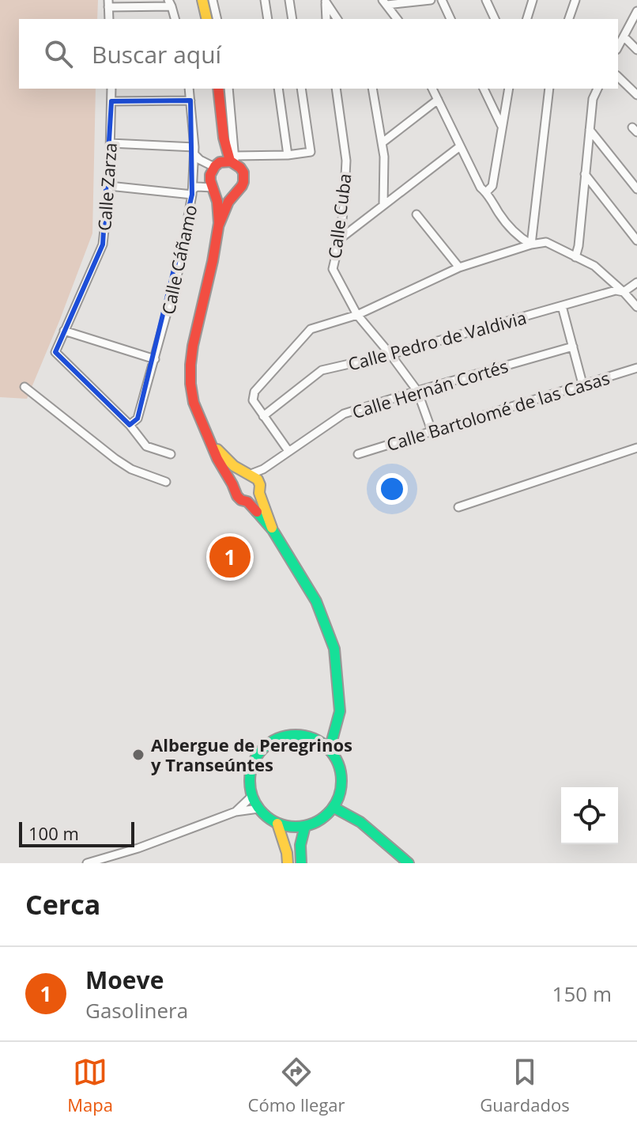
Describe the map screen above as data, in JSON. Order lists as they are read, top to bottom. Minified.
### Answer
{"streets":{"street":["Calle Zarza","Calle Cuba","Calle Cáñamo","Calle Pedro de Valdivia","Calle Hernán Cortés","Calle Bartolomé de las Casas"]},"crossings":[["Calle Zarza","Calle Cáñamo"],["Calle Cuba","Calle Pedro de Valdivia"],["Calle Cuba","Calle Hernán Cortés"],["Calle Cuba","Calle Bartolomé de las Casas"]],"places":["Albergue de Peregrinos y Transeúntes"],"scale_bar":"100 m","page":{"search":"Buscar aquí","pins":"1","scale":"100 m","heading":"Cerca","list":[{"mark":"1","name":"Moeve","note":"Gasolinera","value":"150 m"}],"nav":["Mapa","Cómo llegar","Guardados"]}}
